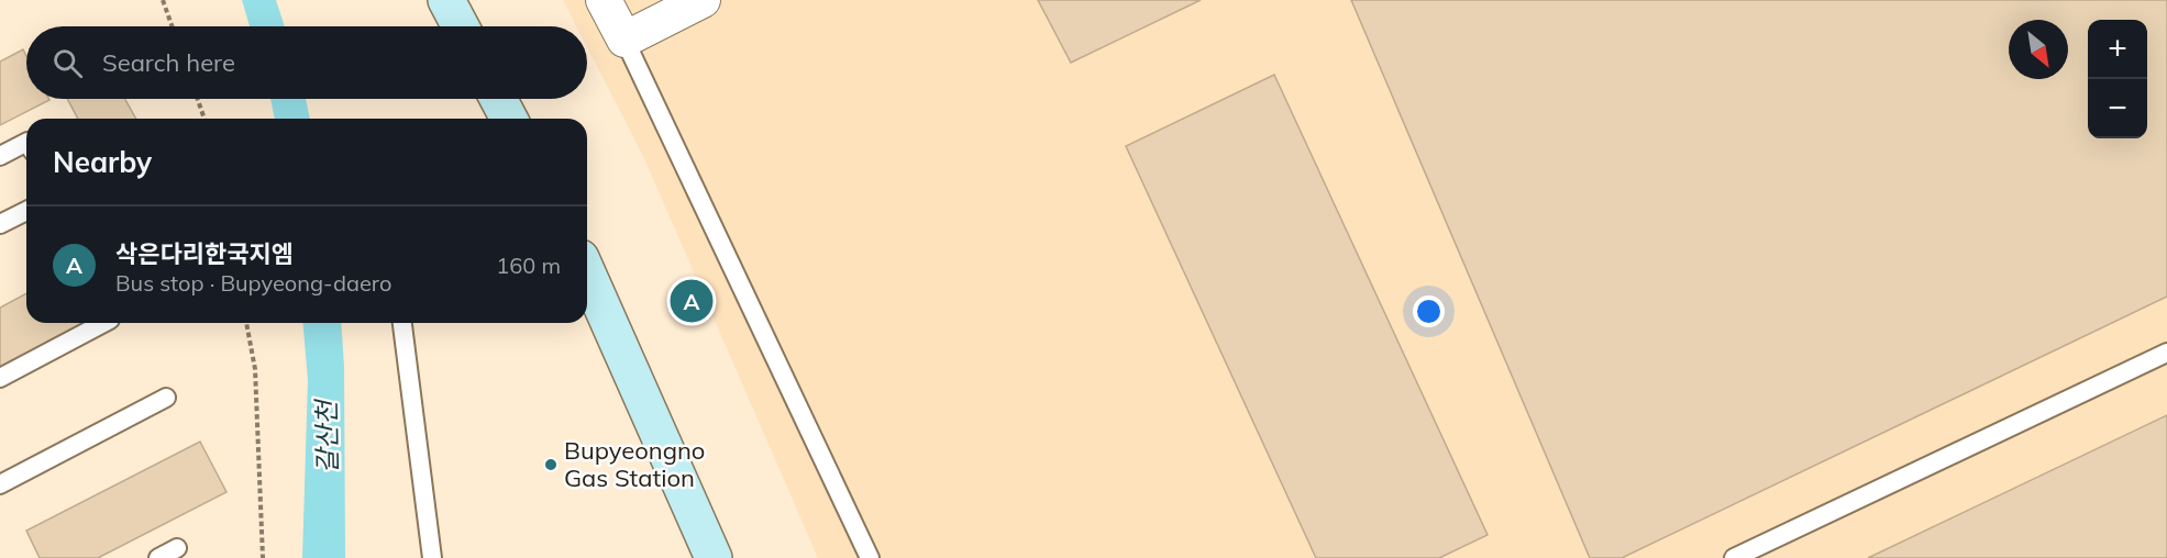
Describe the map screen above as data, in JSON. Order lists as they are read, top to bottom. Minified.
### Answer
{"water":["갈산천"],"places":["Bupyeongno Gas Station"],"north":"bottom right","page":{"map_buttons":["+","−"],"search":"Search here","heading":"Nearby","list":[{"mark":"A","name":"삭은다리한국지엠","note":"Bus stop · Bupyeong-daero","value":"160 m"}],"pins":"A"}}
